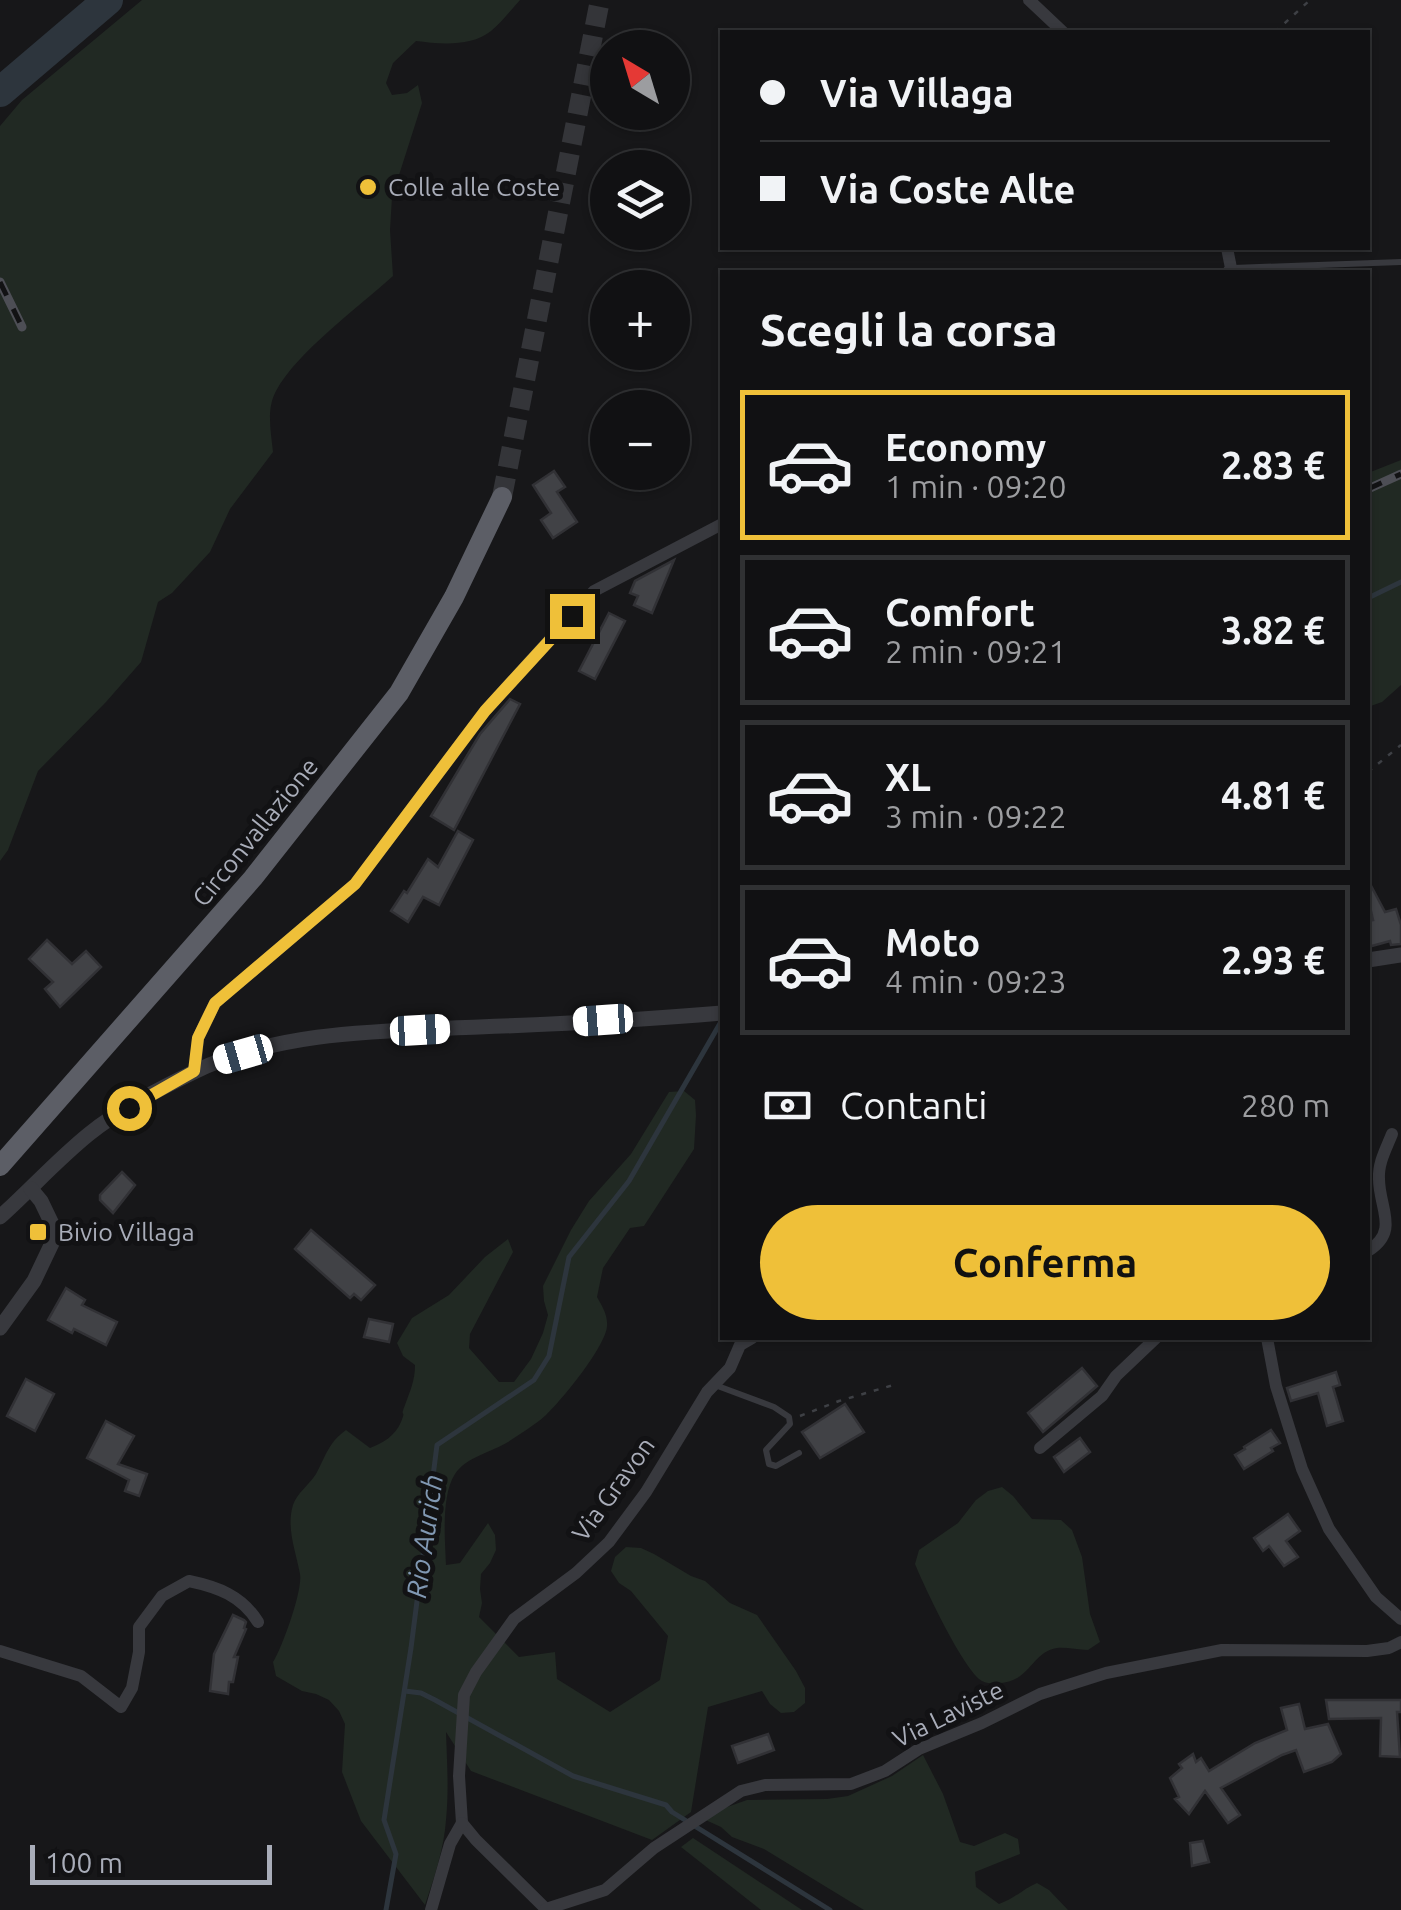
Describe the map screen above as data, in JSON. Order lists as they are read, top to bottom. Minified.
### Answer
{"streets":{"highway":["Circonvallazione"],"street":["Via Gravon","Via Laviste"]},"water":["Rio Aurich"],"places":{"other":["Colle alle Coste"],"transit":["Bivio Villaga"]},"scale_bar":"100 m","north":"top left","page":{"map_buttons":["+","−"],"banner":["Via Villaga","Via Coste Alte"],"heading":"Scegli la corsa","list":[{"name":"Economy","note":"1 min · 09:20","value":"2.83 €"},{"name":"Comfort","note":"2 min · 09:21","value":"3.82 €"},{"name":"XL","note":"3 min · 09:22","value":"4.81 €"},{"name":"Moto","note":"4 min · 09:23","value":"2.93 €"}],"pay":["Contanti","280 m"],"buttons":"Conferma","scale":"100 m"}}
